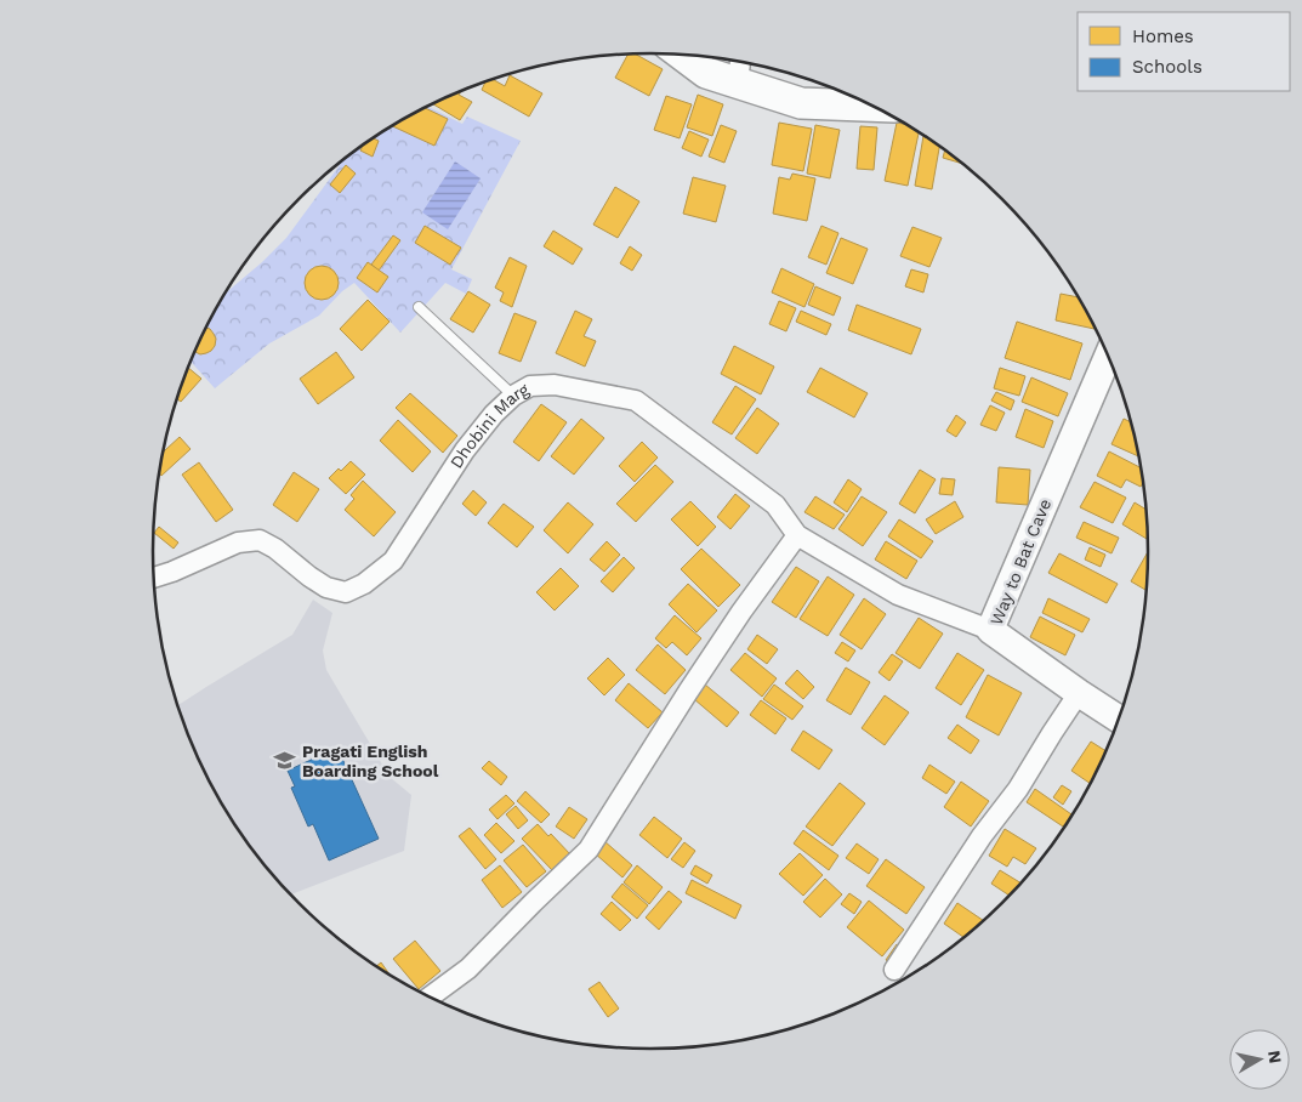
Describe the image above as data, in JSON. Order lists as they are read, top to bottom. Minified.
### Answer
{"streets":{"main road":["Way to Bat Cave"],"street":["Dhobini Marg"]},"crossings":[["Dhobini Marg","Way to Bat Cave"]],"places":{"school or university":["Pragati English Boarding School"]},"legend":["Homes","Schools"],"north":"right"}
